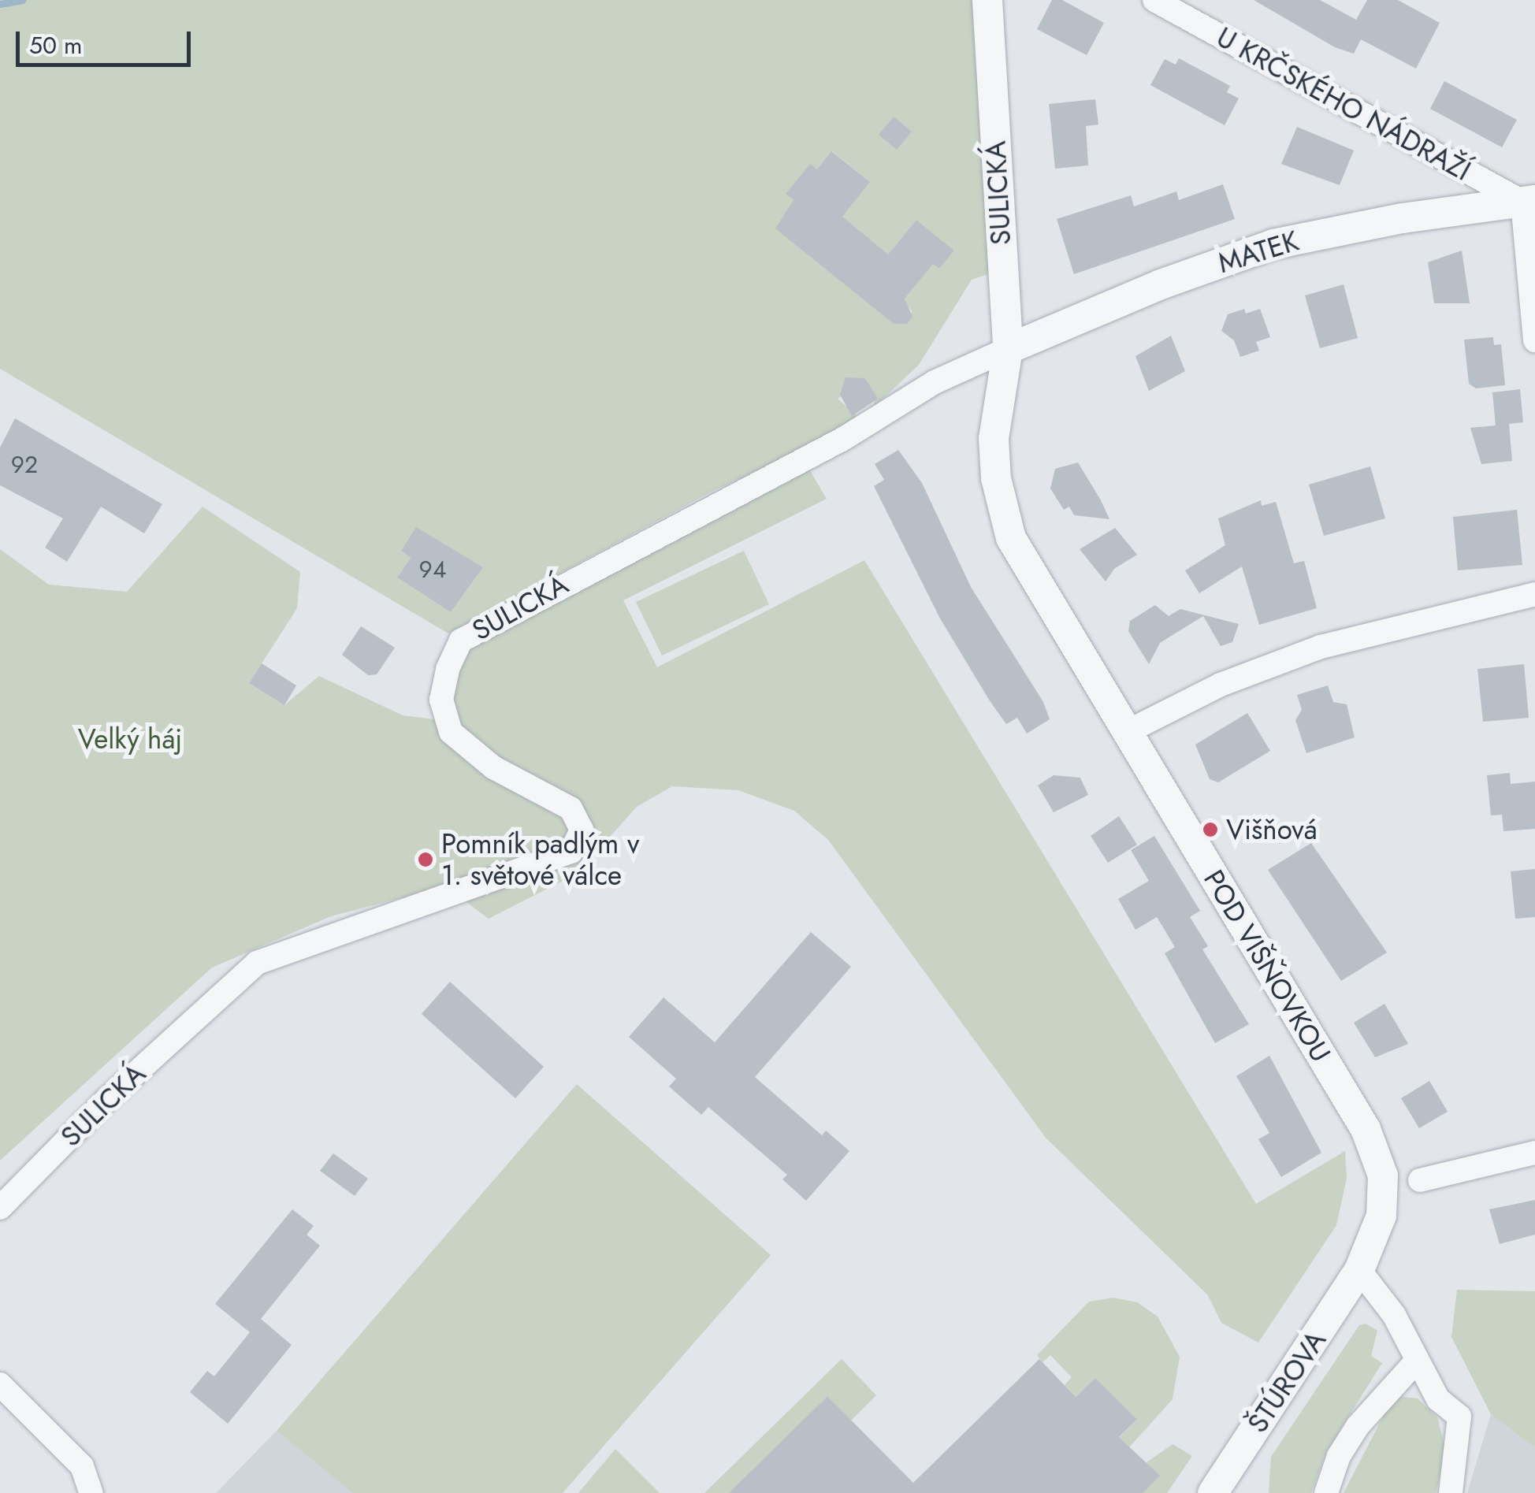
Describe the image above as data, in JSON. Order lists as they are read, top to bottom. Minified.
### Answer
{"streets":{"street":["U KRČSKÉHO NÁDRAŽÍ","SULICKÁ","MATEK","POD VIŠŇOVKOU","ŠTÚROVA"]},"crossings":[["U KRČSKÉHO NÁDRAŽÍ","MATEK"],["SULICKÁ","MATEK"],["SULICKÁ","POD VIŠŇOVKOU"],["MATEK","POD VIŠŇOVKOU"],["POD VIŠŇOVKOU","ŠTÚROVA"]],"parks":["Velký háj"],"places":["Višňová","Pomník padlým v 1. světové válce"],"house_numbers":["92","94"],"scale_bar":"50 m"}
